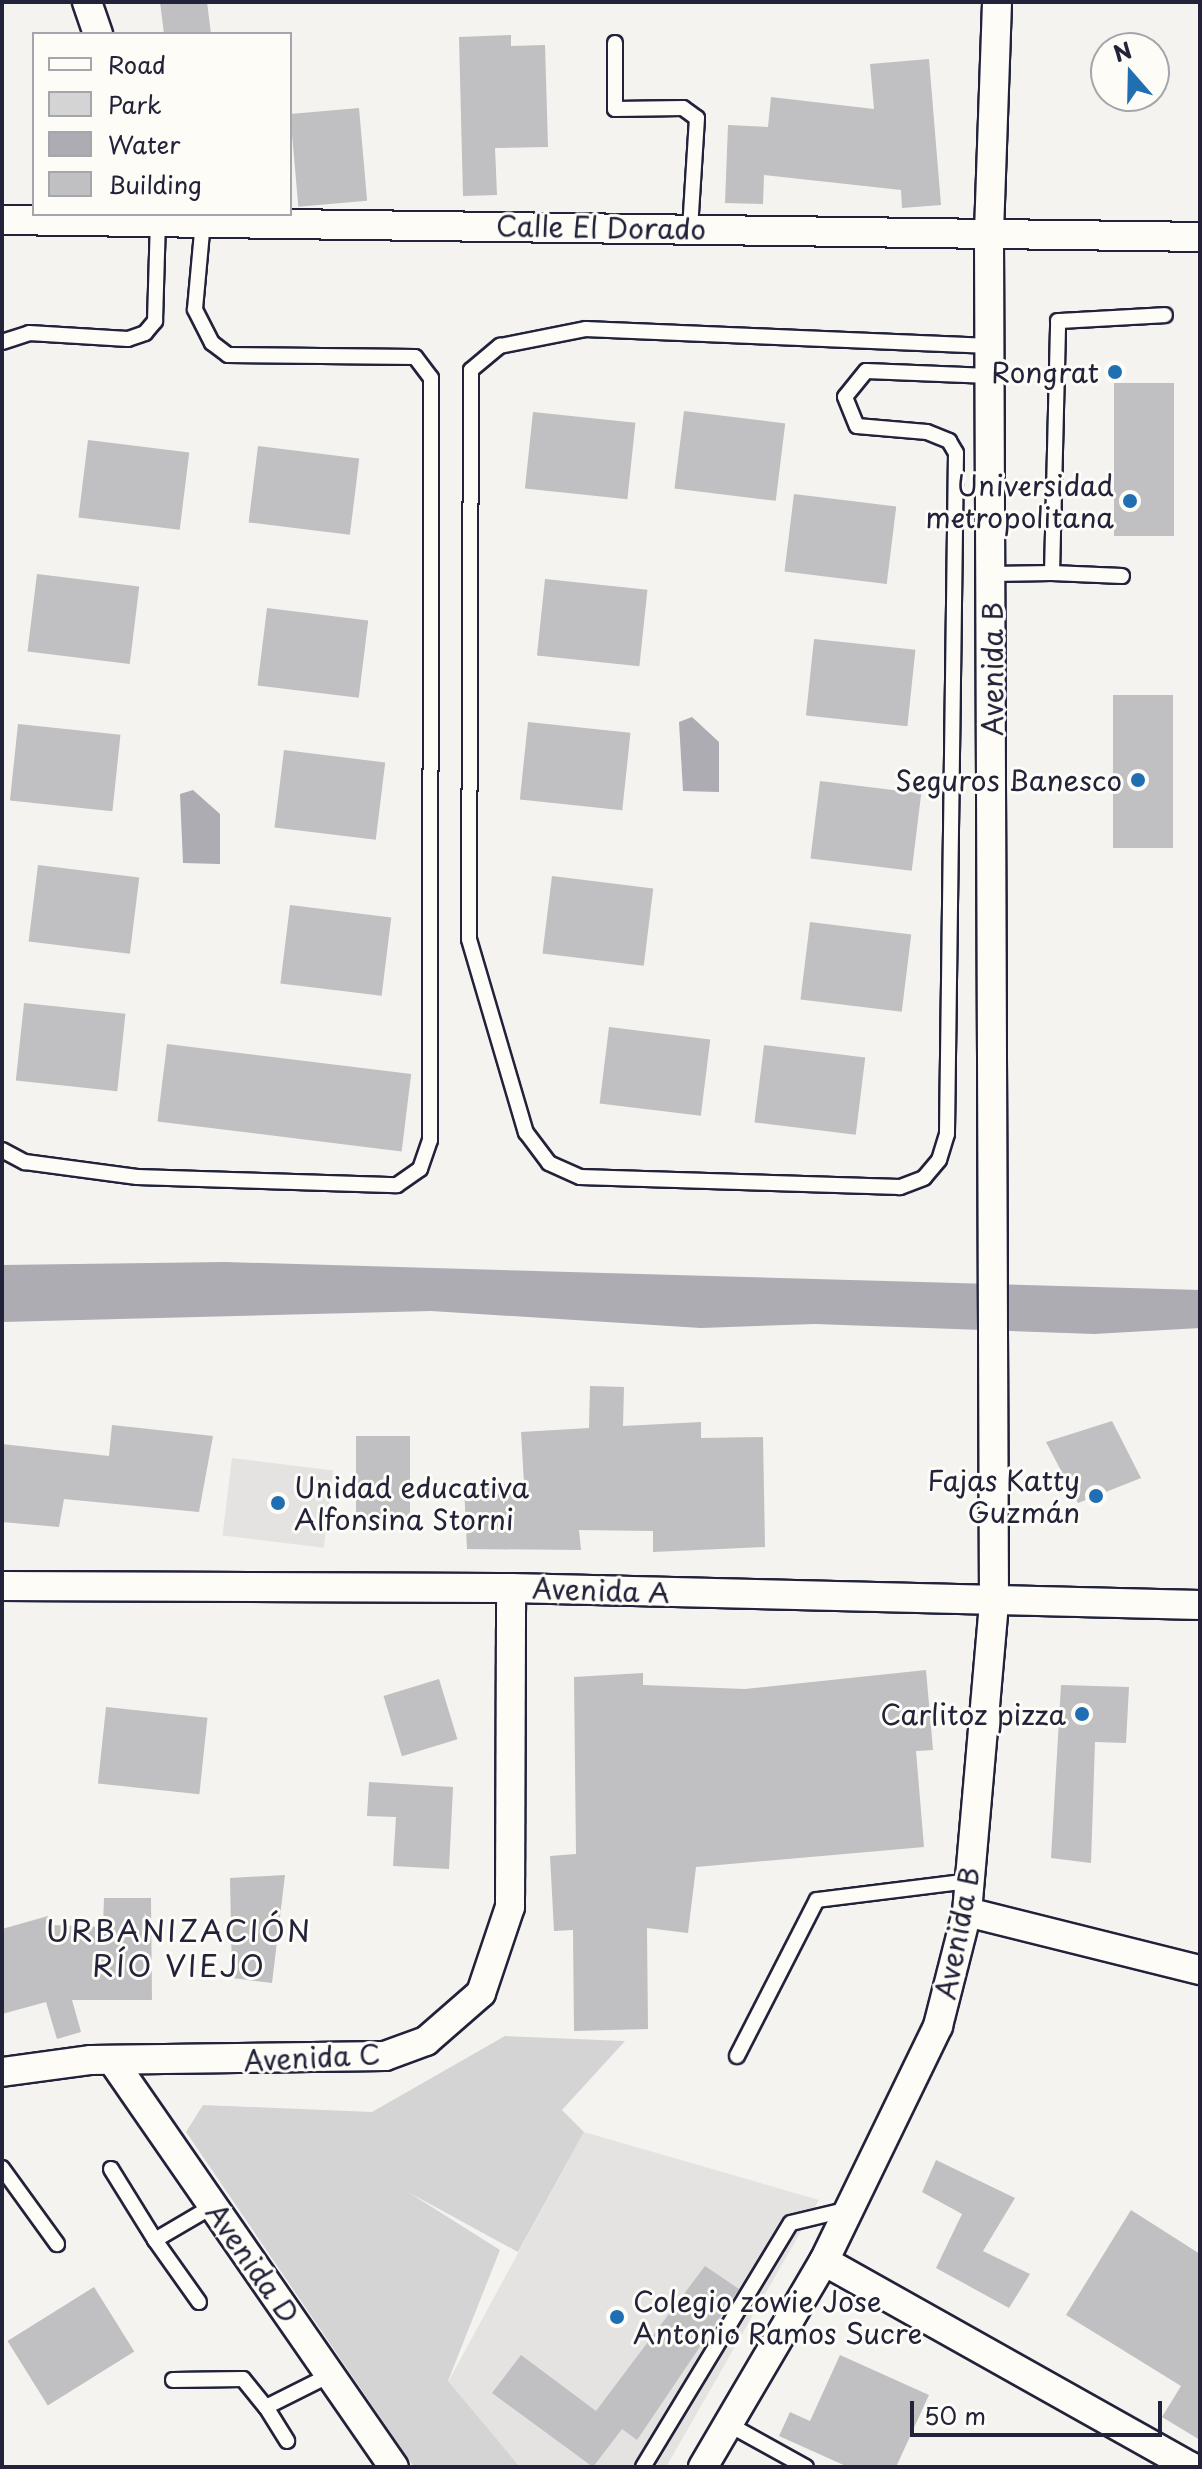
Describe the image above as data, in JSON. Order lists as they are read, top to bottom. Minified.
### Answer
{"streets":{"street":["Calle El Dorado","Avenida B","Avenida A","Avenida C","Avenida D"]},"crossings":[["Calle El Dorado","Avenida B"],["Avenida B","Avenida A"],["Avenida A","Avenida C"],["Avenida C","Avenida D"]],"districts":["URBANIZACIÓN RÍO VIEJO"],"places":["Rongrat","Universidad metropolitana","Seguros Banesco","Fajas Katty Guzmán","Unidad educativa Alfonsina Storni","Carlitoz pizza","Colegio zowie Jose Antonio Ramos Sucre"],"legend":["Road","Park","Water","Building"],"scale_bar":"50 m","north":"top"}
